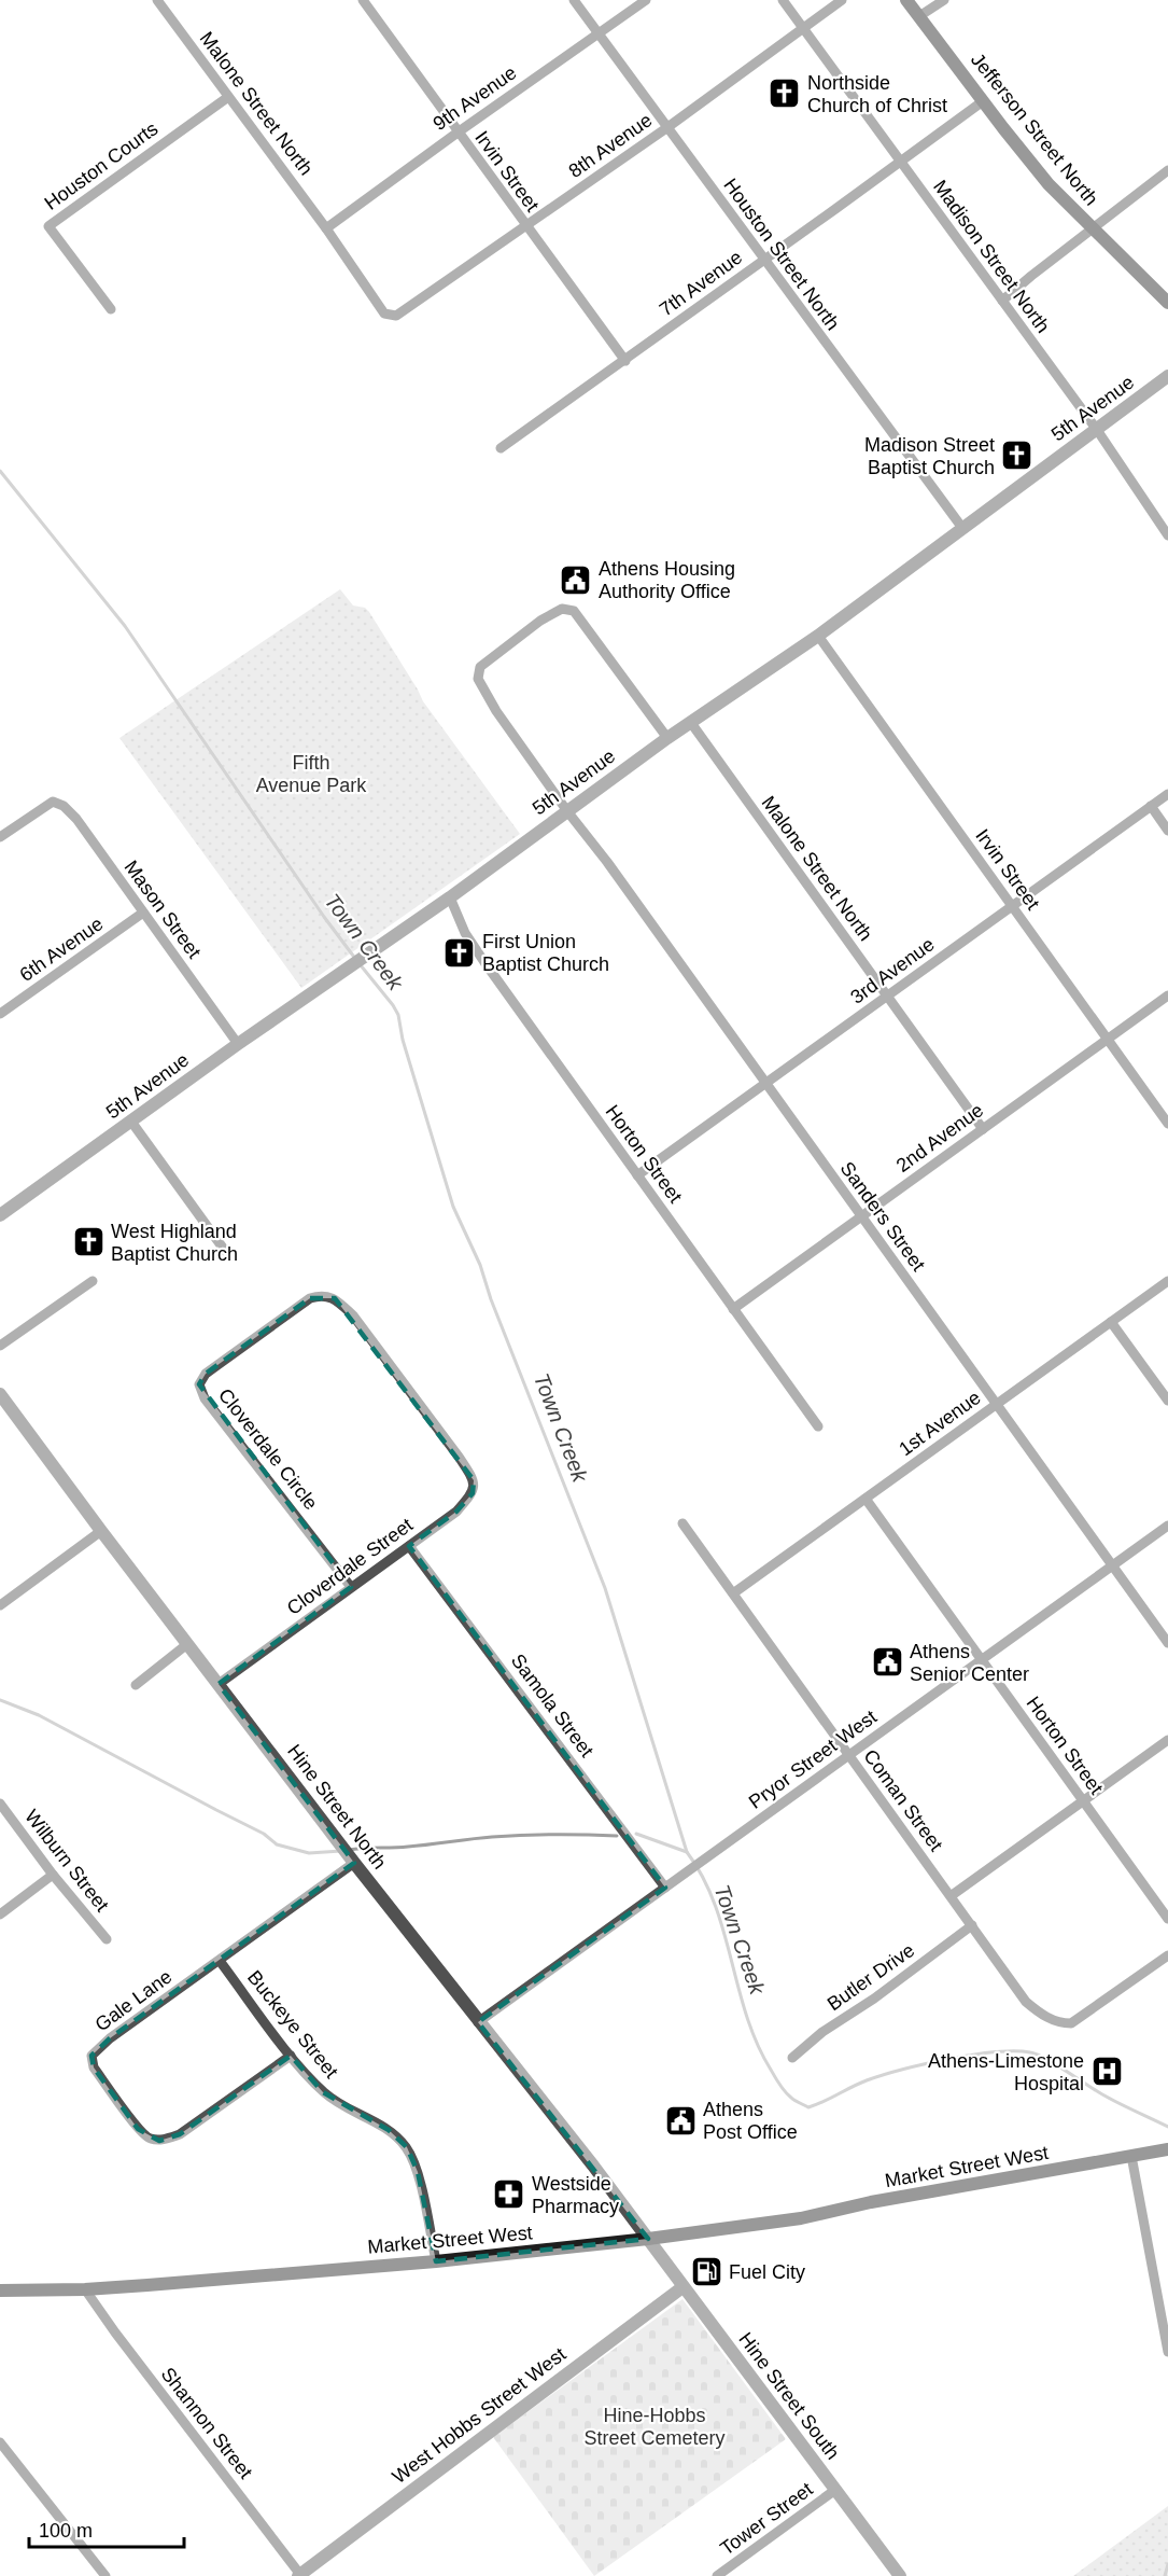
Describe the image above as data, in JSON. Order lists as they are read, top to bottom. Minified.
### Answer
{"streets":{"main road":["Jefferson Street North","Market Street West"],"street":["9th Avenue","Malone Street North","8th Avenue","Houston Courts","Irvin Street","Houston Street North","Madison Street North","7th Avenue","5th Avenue","Mason Street","6th Avenue","3rd Avenue","2nd Avenue","Horton Street","Sanders Street","1st Avenue","Cloverdale Circle","Cloverdale Street","Samola Street","Pryor Street West","Coman Street","Hine Street North","Wilburn Street","Butler Drive","Gale Lane","Buckeye Street","Hine Street South","West Hobbs Street West","Shannon Street","Tower Street"]},"crossings":[["9th Avenue","Malone Street North"],["9th Avenue","Irvin Street"],["9th Avenue","Houston Street North"],["Malone Street North","8th Avenue"],["Malone Street North","Houston Courts"],["Malone Street North","5th Avenue"],["Malone Street North","3rd Avenue"],["Malone Street North","2nd Avenue"],["Jefferson Street North","7th Avenue"],["8th Avenue","Irvin Street"],["8th Avenue","Houston Street North"],["8th Avenue","Madison Street North"],["Irvin Street","7th Avenue"],["Irvin Street","5th Avenue"],["Irvin Street","3rd Avenue"],["Irvin Street","2nd Avenue"],["Houston Street North","7th Avenue"],["Houston Street North","5th Avenue"],["Madison Street North","7th Avenue"],["Madison Street North","5th Avenue"],["5th Avenue","Mason Street"],["5th Avenue","Horton Street"],["5th Avenue","Sanders Street"],["Mason Street","6th Avenue"],["3rd Avenue","Horton Street"],["3rd Avenue","Sanders Street"],["2nd Avenue","Horton Street"],["2nd Avenue","Sanders Street"],["Horton Street","1st Avenue"],["Horton Street","Pryor Street West"],["Sanders Street","1st Avenue"],["Sanders Street","Pryor Street West"],["1st Avenue","Coman Street"],["Cloverdale Circle","Cloverdale Street"],["Cloverdale Street","Samola Street"],["Cloverdale Street","Hine Street North"],["Samola Street","Pryor Street West"],["Pryor Street West","Coman Street"],["Pryor Street West","Hine Street North"],["Coman Street","Butler Drive"],["Hine Street North","Gale Lane"],["Hine Street North","Market Street West"],["Hine Street North","Hine Street South"],["Gale Lane","Buckeye Street"],["Buckeye Street","Market Street West"],["Market Street West","Hine Street South"],["Market Street West","Shannon Street"],["Hine Street South","West Hobbs Street West"],["Hine Street South","Tower Street"],["West Hobbs Street West","Shannon Street"]],"water":["Town Creek"],"parks":["Fifth Avenue Park","Hine-Hobbs Street Cemetery"],"places":{"church":["Northside Church of Christ","Madison Street Baptist Church","First Union Baptist Church","West Highland Baptist Church"],"public building":["Athens Housing Authority Office","Athens Senior Center","Athens Post Office"],"hospital":["Athens-Limestone Hospital"],"pharmacy":["Westside Pharmacy"],"fuel station":["Fuel City"]},"scale_bar":"100 m"}
